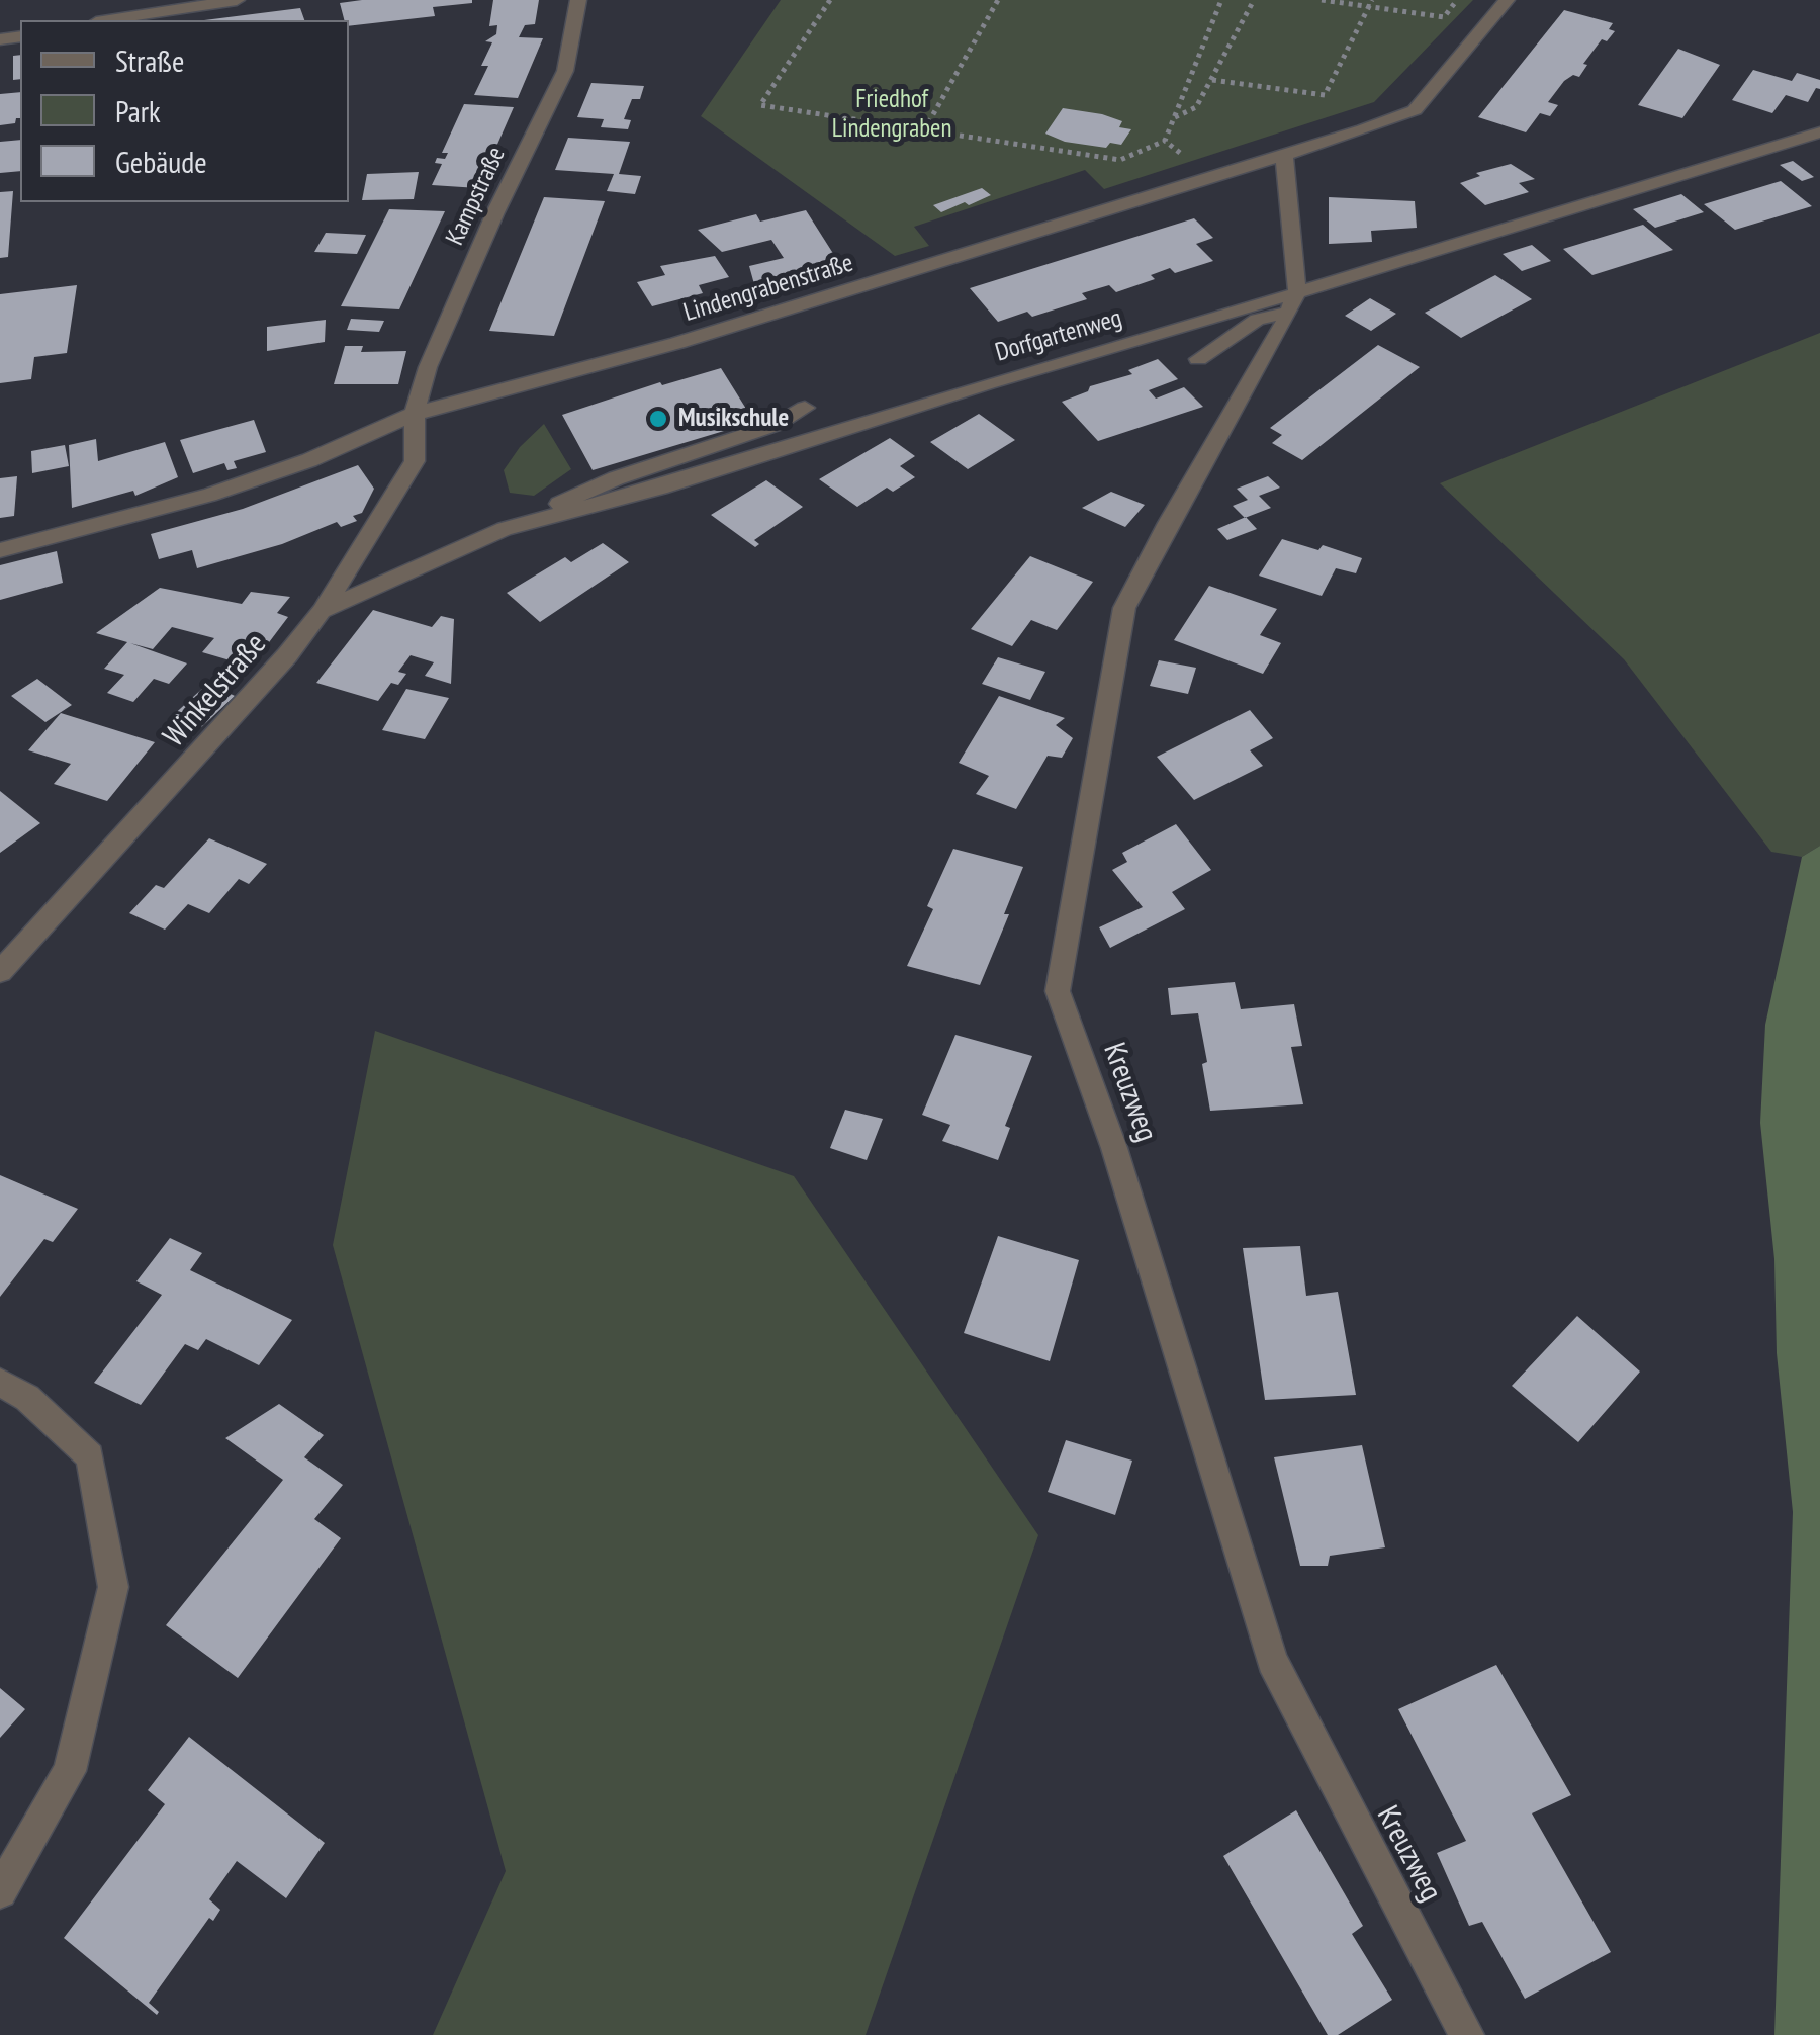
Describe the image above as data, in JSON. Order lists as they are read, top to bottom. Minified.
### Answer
{"streets":{"street":["Kampstraße","Lindengrabenstraße","Dorfgartenweg","Winkelstraße","Kreuzweg"]},"crossings":[["Kampstraße","Lindengrabenstraße"],["Kampstraße","Winkelstraße"],["Lindengrabenstraße","Winkelstraße"],["Dorfgartenweg","Winkelstraße"],["Dorfgartenweg","Kreuzweg"]],"parks":["Friedhof Lindengraben"],"places":["Musikschule"],"legend":["Straße","Park","Gebäude"]}
